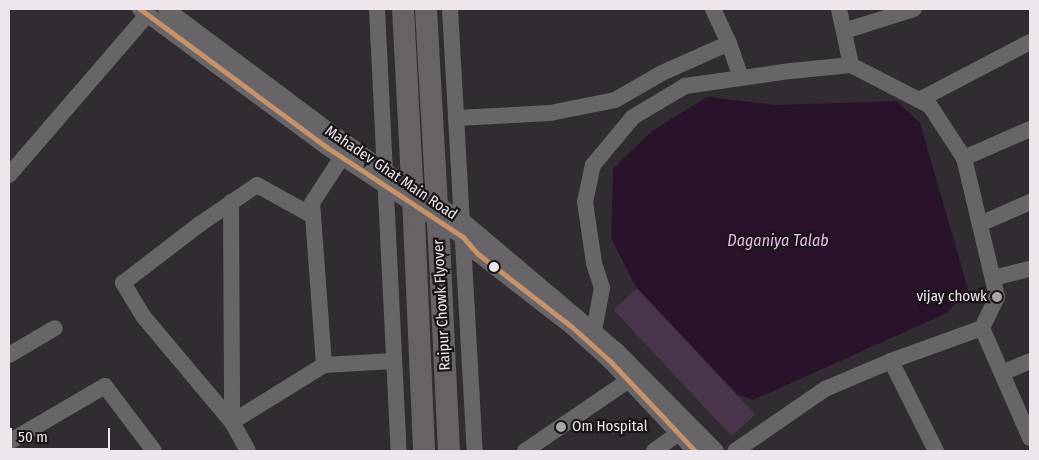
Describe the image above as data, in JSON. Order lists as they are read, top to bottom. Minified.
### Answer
{"streets":{"highway":["Raipur Chowk Flyover"],"street":["Mahadev Ghat Main Road"]},"water":["Daganiya Talab"],"places":["vijay chowk","Om Hospital"],"scale_bar":"50 m"}
